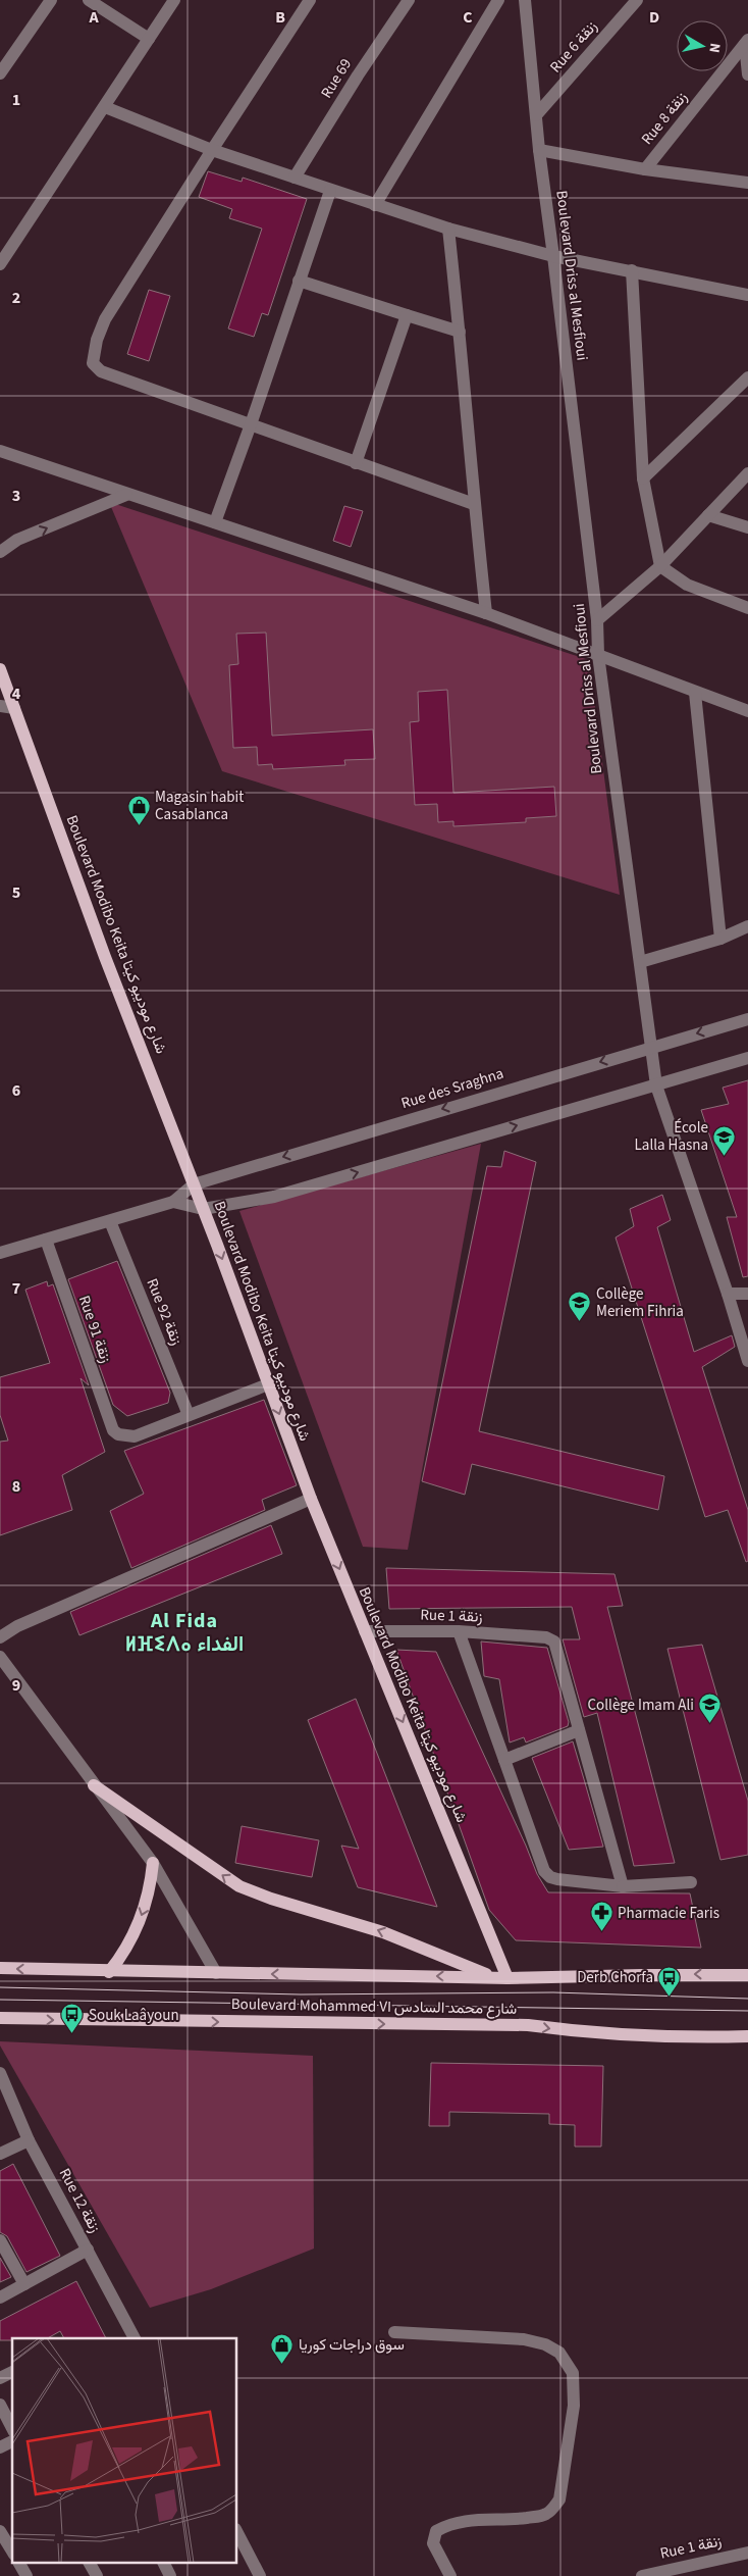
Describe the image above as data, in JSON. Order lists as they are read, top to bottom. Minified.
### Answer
{"streets":{"main road":["Boulevard Modibo Keita شارع موديبو كيتا","Boulevard Mohammed VI شارع محمد السادس"],"street":["Rue 6 زنقة","Rue 69","Rue 8 زنقة","Boulevard Driss al Mesfioui","Rue des Sraghna","Rue 92 زنقة","Rue 91 زنقة","Rue 1 زنقة","Rue 12 زنقة"]},"crossings":[["Rue 6 زنقة","Boulevard Driss al Mesfioui"],["Boulevard Driss al Mesfioui","Rue des Sraghna"],["Boulevard Modibo Keita شارع موديبو كيتا","Rue des Sraghna"],["Boulevard Modibo Keita شارع موديبو كيتا","Rue 1 زنقة"],["Boulevard Modibo Keita شارع موديبو كيتا","Boulevard Mohammed VI شارع محمد السادس"],["Rue des Sraghna","Rue 92 زنقة"],["Rue des Sraghna","Rue 91 زنقة"],["Rue 92 زنقة","Rue 91 زنقة"]],"one_way":["Boulevard Modibo Keita شارع موديبو كيتا"],"districts":["Al Fida ⵍⴼⵉⴷⴰ الفداء"],"places":{"shop":["Magasin habit Casablanca","سوق دراجات كوريا"],"school or university":["École Lalla Hasna","Collège Meriem Fihria","Collège Imam Ali"],"pharmacy":["Pharmacie Faris"],"bus stop":["Derb Chorfa","Souk Laâyoun"]},"north":"right","grid":{"columns":["A","B","C","D"],"rows":["1","2","3","4","5","6","7","8","9"]}}
